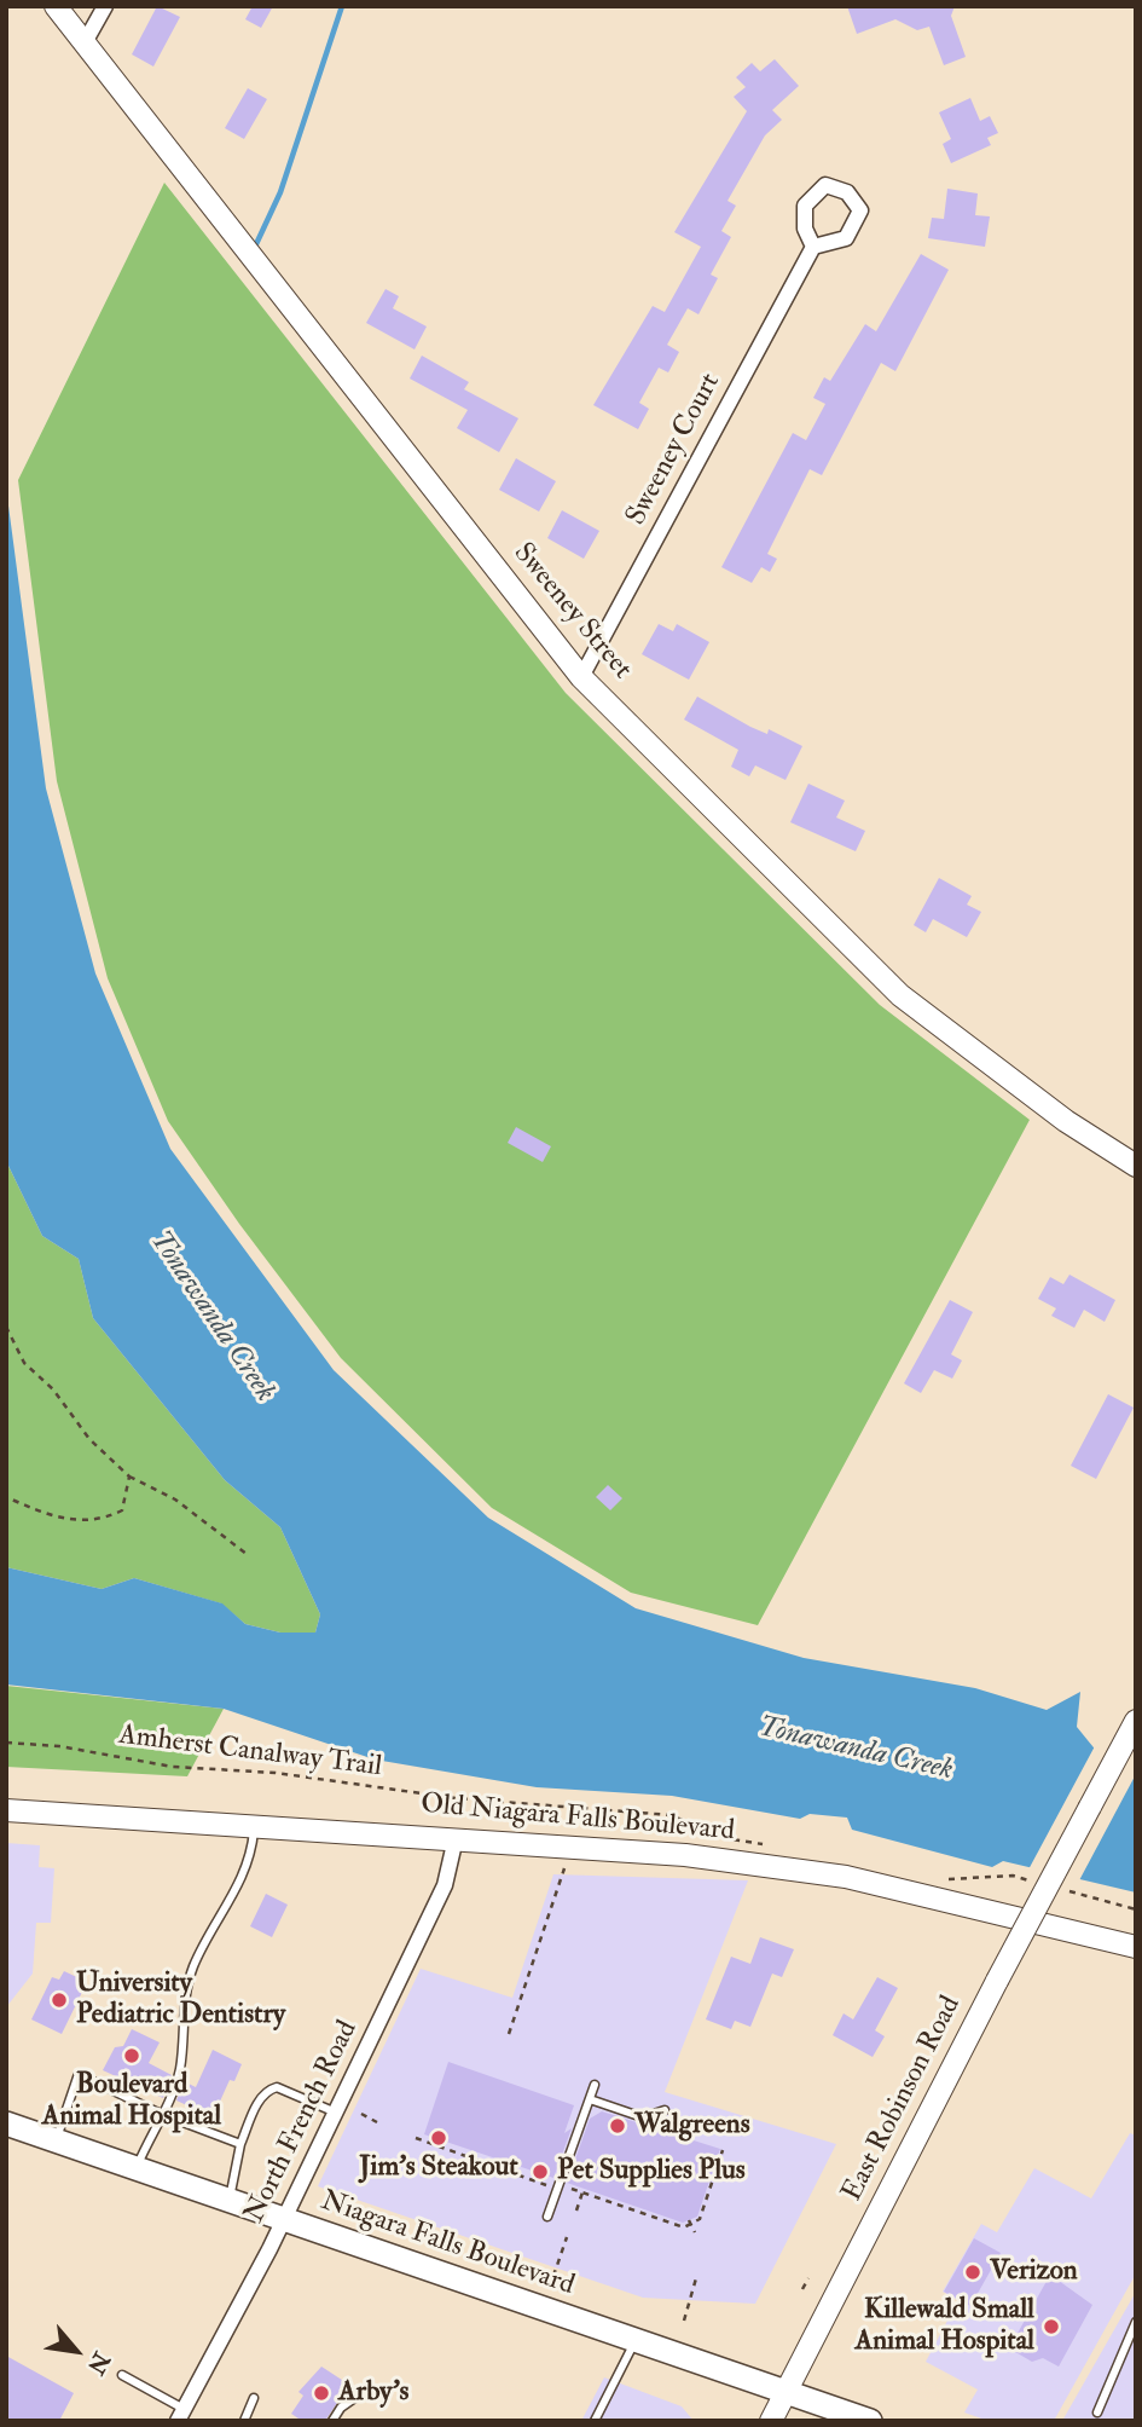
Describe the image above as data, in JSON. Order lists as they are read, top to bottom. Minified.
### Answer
{"streets":{"main road":["Niagara Falls Boulevard"],"street":["Sweeney Court","Sweeney Street","Old Niagara Falls Boulevard","East Robinson Road","North French Road"],"path":["Amherst Canalway Trail"]},"crossings":[["Sweeney Court","Sweeney Street"],["Old Niagara Falls Boulevard","North French Road"],["East Robinson Road","Niagara Falls Boulevard"],["North French Road","Niagara Falls Boulevard"]],"water":["Tonawanda Creek"],"places":["University Pediatric Dentistry","Boulevard Animal Hospital","Walgreens","Jim's Steakout","Pet Supplies Plus","Verizon","Killewald Small Animal Hospital","Arby's"],"north":"bottom right"}
